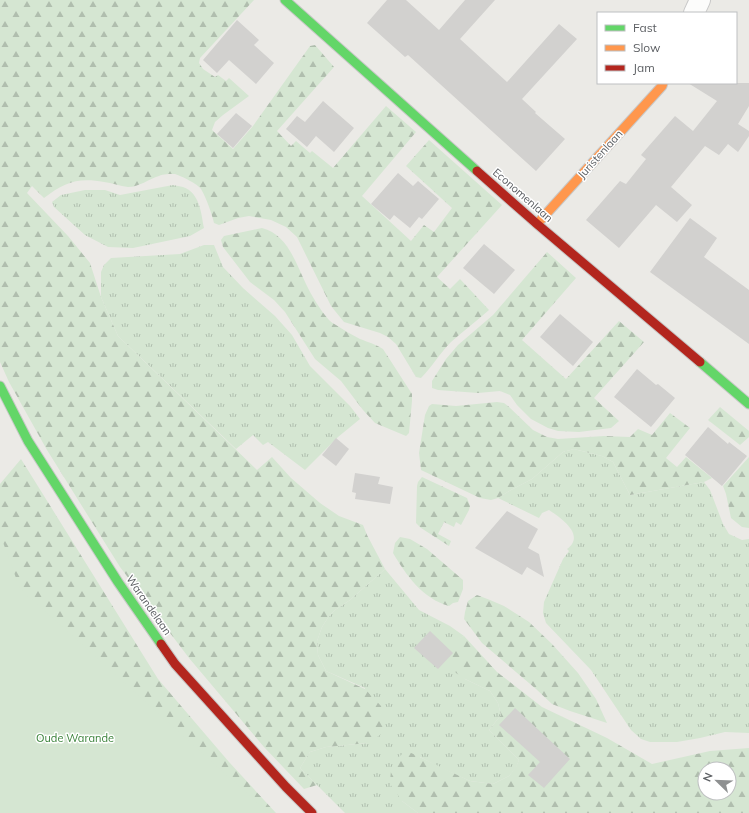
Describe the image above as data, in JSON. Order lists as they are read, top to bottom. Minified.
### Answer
{"streets":{"street":["Juristenlaan","Economenlaan","Warandelaan"]},"crossings":[["Juristenlaan","Economenlaan"]],"parks":["Oude Warande"],"legend":["Fast","Slow","Jam"],"north":"top left"}
